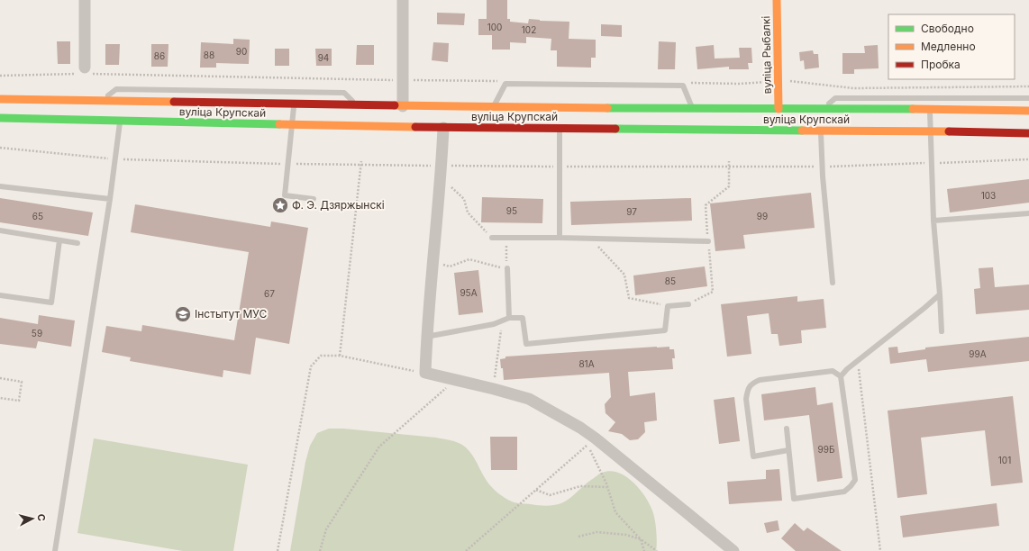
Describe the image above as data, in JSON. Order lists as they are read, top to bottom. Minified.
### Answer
{"streets":{"main road":["вуліца Рыбалкі","вуліца Крупскай"]},"crossings":[["вуліца Рыбалкі","вуліца Крупскай"]],"places":{"place":["Ф. Э. Дзяржынскі"],"school or university":["Інстытут МУС"]},"house_numbers":["100","102","90","88","86","94","103","95","97","65","99","85","95А","67","59","99А","81А","99Б","101"],"legend":["Свободно","Медленно","Пробка"],"north":"right"}
